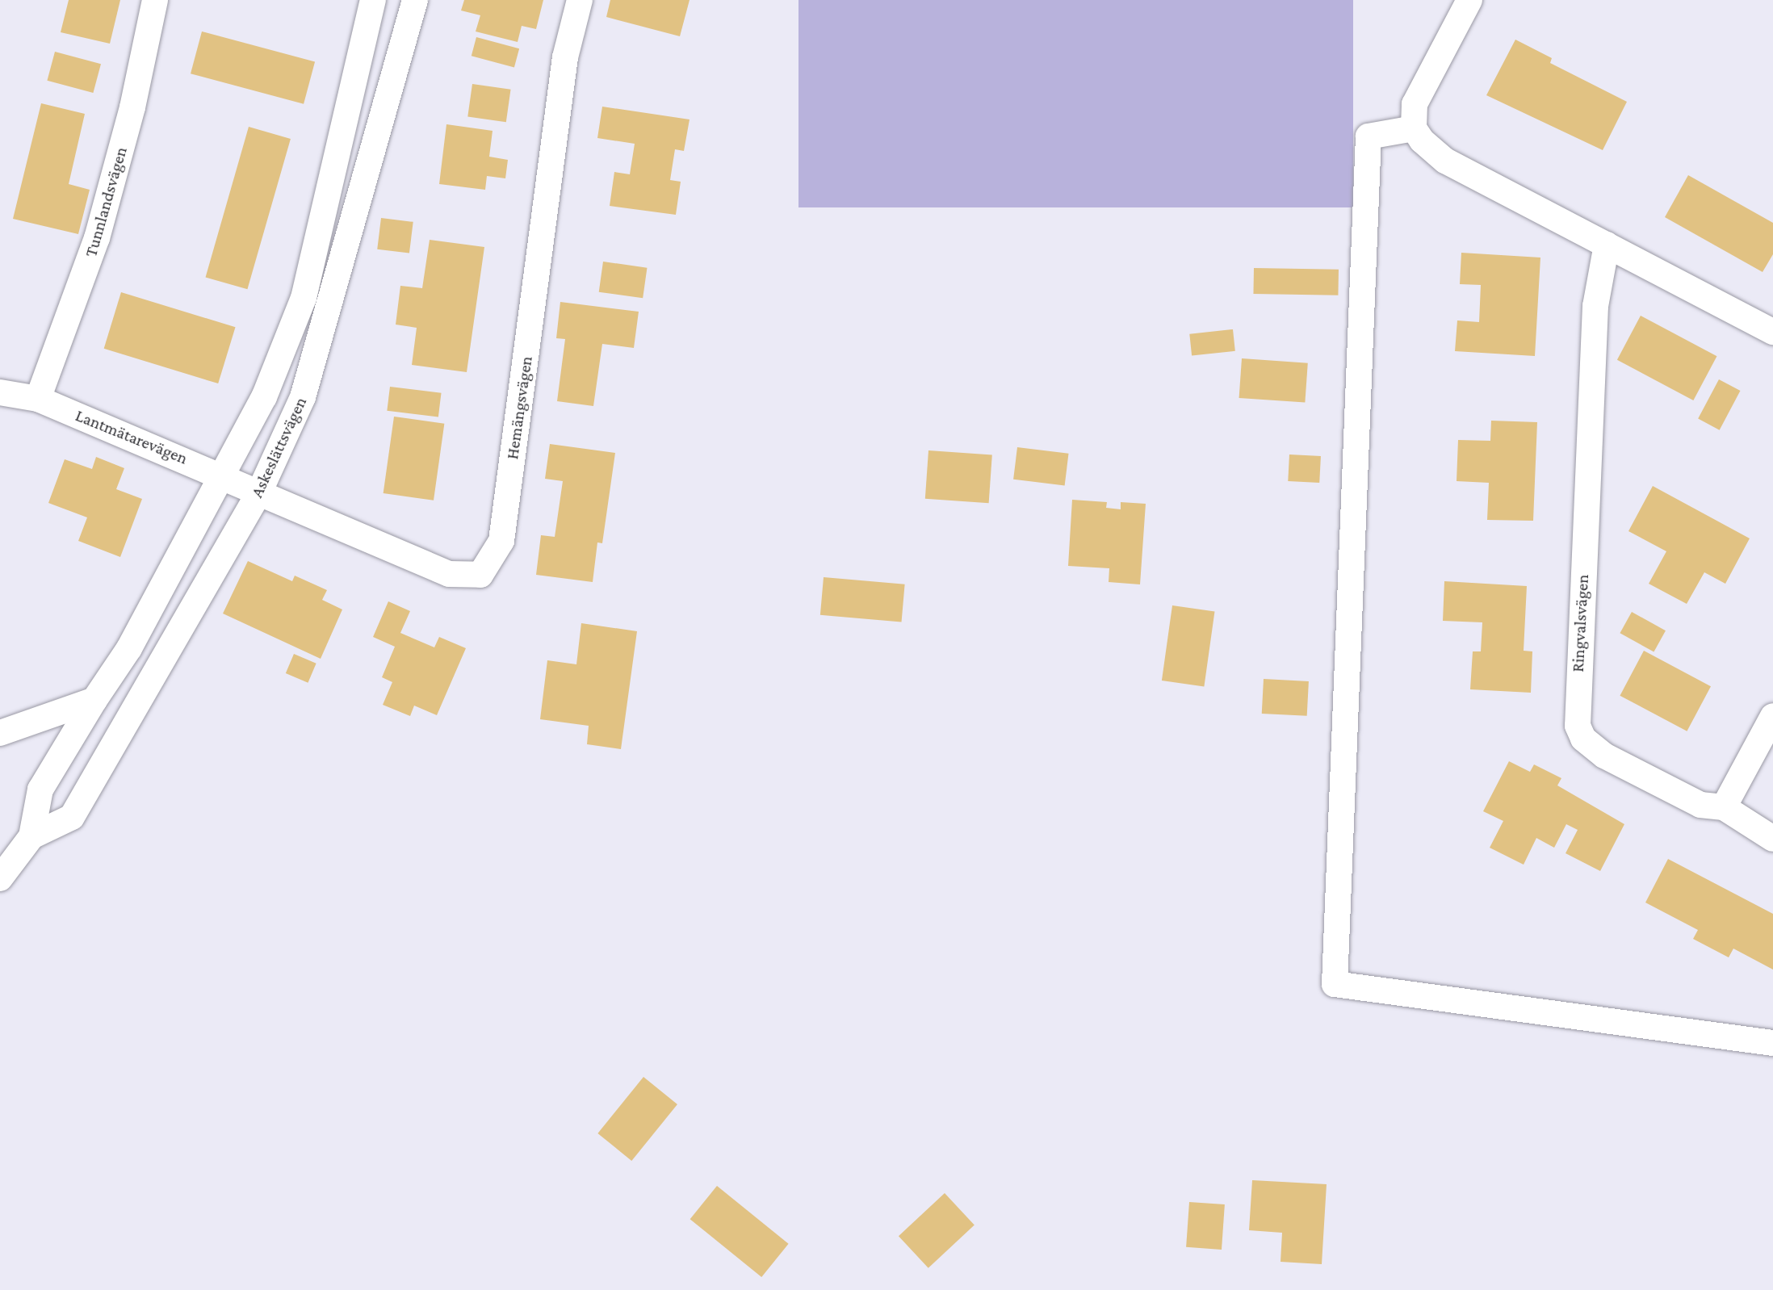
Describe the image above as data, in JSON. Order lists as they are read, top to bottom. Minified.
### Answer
{"streets":{"street":["Tunnlandsvägen","Hemängsvägen","Lantmätarevägen","Askeslättsvägen","Ringvalsvägen"]},"crossings":[["Tunnlandsvägen","Lantmätarevägen"],["Hemängsvägen","Lantmätarevägen"],["Hemängsvägen","Askeslättsvägen"],["Lantmätarevägen","Askeslättsvägen"]]}
